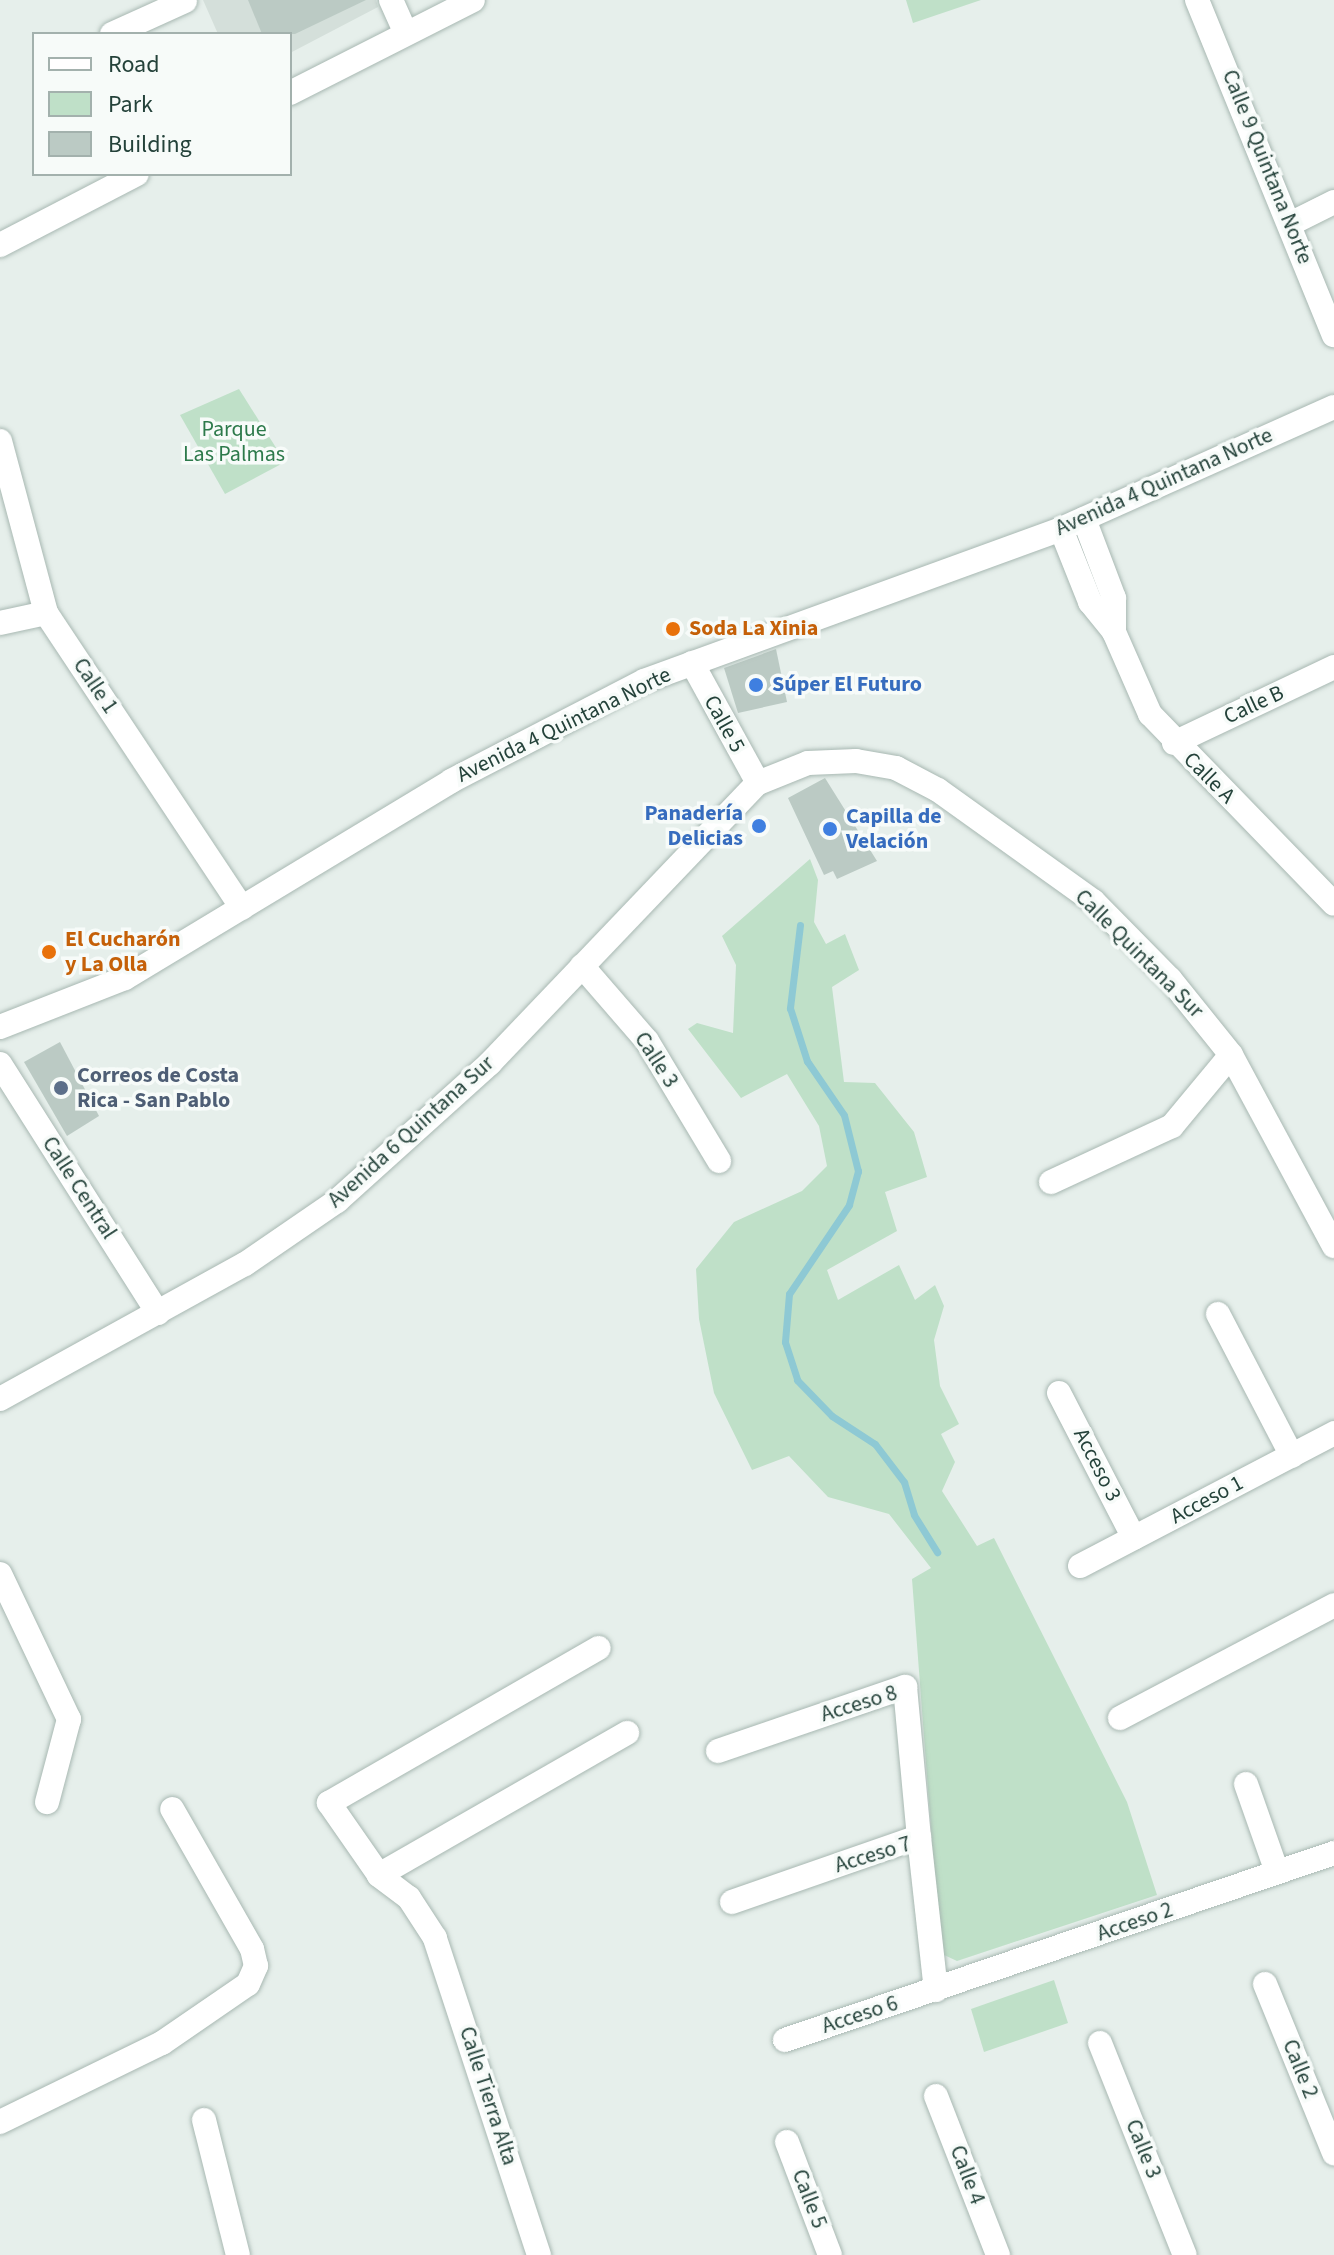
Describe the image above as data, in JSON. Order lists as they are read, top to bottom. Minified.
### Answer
{"streets":{"street":["Calle 9 Quintana Norte","Avenida 4 Quintana Norte","Calle 1","Calle B","Calle 5","Calle A","Calle Quintana Sur","Calle 3","Avenida 6 Quintana Sur","Calle Central","Acceso 3","Acceso 1","Acceso 8","Acceso 7","Acceso 2","Acceso 6","Calle 2","Calle Tierra Alta","Calle 4"]},"crossings":[["Avenida 4 Quintana Norte","Calle 1"],["Avenida 4 Quintana Norte","Calle 5"],["Avenida 4 Quintana Norte","Calle A"],["Calle B","Calle A"],["Calle 5","Calle Quintana Sur"],["Calle 5","Avenida 6 Quintana Sur"],["Calle Quintana Sur","Avenida 6 Quintana Sur"],["Calle 3","Avenida 6 Quintana Sur"],["Avenida 6 Quintana Sur","Calle Central"],["Acceso 3","Acceso 1"],["Acceso 8","Acceso 7"],["Acceso 7","Acceso 2"],["Acceso 7","Acceso 6"],["Acceso 2","Acceso 6"]],"parks":["Parque Las Palmas"],"places":["Soda La Xinia","Súper El Futuro","Panadería Delicias","Capilla de Velación","El Cucharón y La Olla","Correos de Costa Rica - San Pablo"],"legend":["Road","Park","Building"]}
